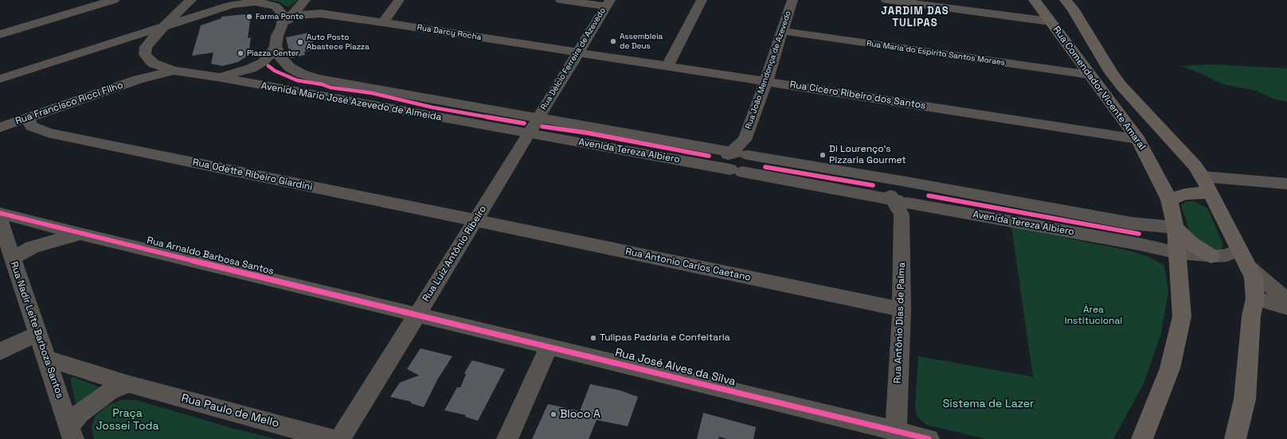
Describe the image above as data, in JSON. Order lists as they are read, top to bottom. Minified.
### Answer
{"streets":{"main road":["Rua Comendador Vicente Amaral"],"street":["Rua Darcy Rocha","Rua Maria do Espírito Santos Moraes","Rua Délcio Ferreira de Azevedo","Rua João Mendonça de Azevedo","Rua Cícero Ribeiro dos Santos","Avenida Mario José Azevedo de Almeida","Rua Francisco Ricci Filho","Avenida Tereza Albiero","Rua Odette Ribeiro Giardini","Rua Luiz Antônio Ribeiro","Rua Arnaldo Barbosa Santos","Rua Antonio Carlos Caetano","Rua Antônio Dias de Palma","Rua Nadir Leite Barboza Santos","Rua José Alves da Silva","Rua Paulo de Mello"]},"crossings":[["Rua Darcy Rocha","Rua Délcio Ferreira de Azevedo"],["Rua Darcy Rocha","Rua Cícero Ribeiro dos Santos"],["Rua Maria do Espírito Santos Moraes","Rua João Mendonça de Azevedo"],["Rua Maria do Espírito Santos Moraes","Rua Comendador Vicente Amaral"],["Rua Délcio Ferreira de Azevedo","Rua Cícero Ribeiro dos Santos"],["Rua Délcio Ferreira de Azevedo","Avenida Mario José Azevedo de Almeida"],["Rua Délcio Ferreira de Azevedo","Avenida Tereza Albiero"],["Rua Délcio Ferreira de Azevedo","Rua Luiz Antônio Ribeiro"],["Rua João Mendonça de Azevedo","Rua Cícero Ribeiro dos Santos"],["Rua João Mendonça de Azevedo","Avenida Tereza Albiero"],["Rua Comendador Vicente Amaral","Rua Cícero Ribeiro dos Santos"],["Rua Comendador Vicente Amaral","Avenida Tereza Albiero"],["Avenida Mario José Azevedo de Almeida","Rua Francisco Ricci Filho"],["Avenida Mario José Azevedo de Almeida","Avenida Tereza Albiero"],["Avenida Mario José Azevedo de Almeida","Rua Luiz Antônio Ribeiro"],["Rua Francisco Ricci Filho","Rua Odette Ribeiro Giardini"],["Avenida Tereza Albiero","Rua Luiz Antônio Ribeiro"],["Avenida Tereza Albiero","Rua Antônio Dias de Palma"],["Rua Odette Ribeiro Giardini","Rua Luiz Antônio Ribeiro"],["Rua Odette Ribeiro Giardini","Rua Antonio Carlos Caetano"],["Rua Luiz Antônio Ribeiro","Rua Arnaldo Barbosa Santos"],["Rua Luiz Antônio Ribeiro","Rua Antonio Carlos Caetano"],["Rua Luiz Antônio Ribeiro","Rua José Alves da Silva"],["Rua Arnaldo Barbosa Santos","Rua Nadir Leite Barboza Santos"],["Rua Arnaldo Barbosa Santos","Rua José Alves da Silva"],["Rua Antonio Carlos Caetano","Rua Antônio Dias de Palma"],["Rua Antônio Dias de Palma","Rua José Alves da Silva"],["Rua Nadir Leite Barboza Santos","Rua Paulo de Mello"]],"districts":["JARDIM DAS TULIPAS"],"parks":["Área Institucional","Sistema de Lazer","Praça Jossei Toda"],"places":["Farma Ponte","Assembleia de Deus","Auto Posto Abastece Piazza","Piazza Center","Di Lourenço's Pizzaria Gourmet","Tulipas Padaria e Confeitaria","Bloco A"]}
